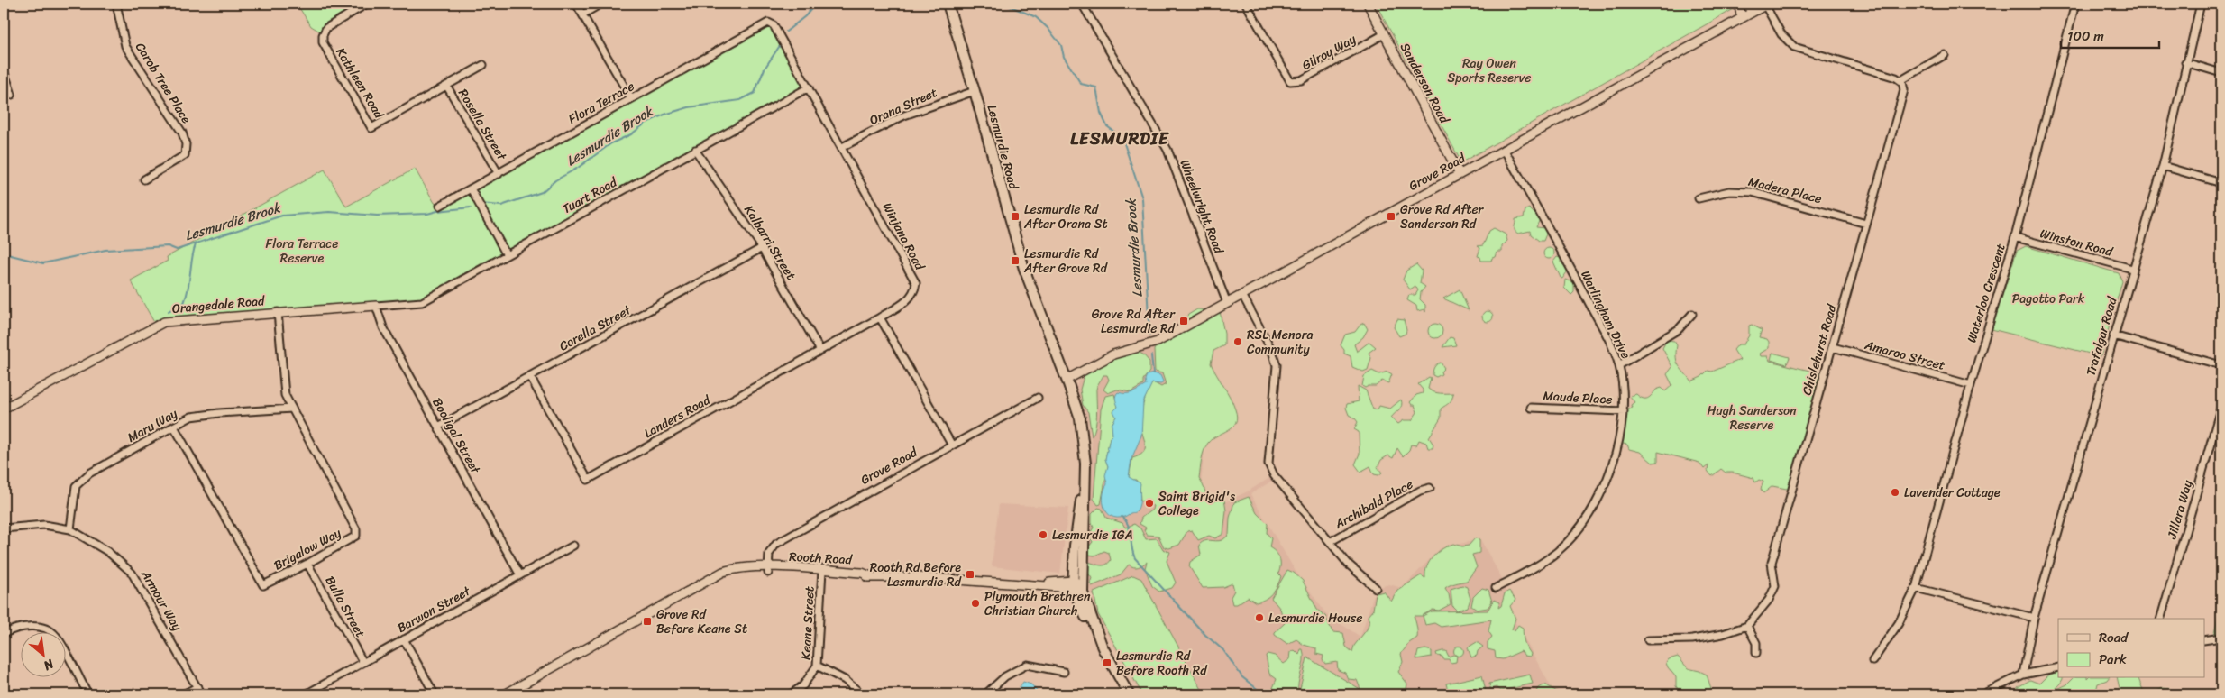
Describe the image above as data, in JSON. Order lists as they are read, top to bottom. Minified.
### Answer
{"streets":{"main road":["Lesmurdie Road"],"street":["Gilroy Way","Carob Tree Place","Kathleen Road","Sanderson Road","Flora Terrace","Orana Street","Rosella Street","Grove Road","Madera Place","Tuart Road","Wheelwright Road","Winjana Road","Kalbarri Street","Winston Road","Waterloo Crescent","Orangedale Road","Warlingham Drive","Corella Street","Trafalgar Road","Chislehurst Road","Amaroo Street","Maude Place","Landers Road","Maru Way","Booligal Street","Archibald Place","Jillara Way","Brigalow Way","Rooth Road","Armour Way","Bulla Street","Barwon Street","Keane Street"]},"crossings":[["Gilroy Way","Sanderson Road"],["Kathleen Road","Rosella Street"],["Sanderson Road","Grove Road"],["Flora Terrace","Rosella Street"],["Flora Terrace","Winjana Road"],["Orana Street","Lesmurdie Road"],["Orana Street","Winjana Road"],["Lesmurdie Road","Grove Road"],["Lesmurdie Road","Rooth Road"],["Grove Road","Wheelwright Road"],["Grove Road","Warlingham Drive"],["Grove Road","Rooth Road"],["Madera Place","Chislehurst Road"],["Tuart Road","Winjana Road"],["Tuart Road","Kalbarri Street"],["Tuart Road","Orangedale Road"],["Tuart Road","Booligal Street"],["Winjana Road","Landers Road"],["Kalbarri Street","Corella Street"],["Kalbarri Street","Landers Road"],["Winston Road","Waterloo Crescent"],["Winston Road","Trafalgar Road"],["Waterloo Crescent","Amaroo Street"],["Orangedale Road","Booligal Street"],["Orangedale Road","Brigalow Way"],["Warlingham Drive","Maude Place"],["Corella Street","Landers Road"],["Corella Street","Booligal Street"],["Chislehurst Road","Amaroo Street"],["Maru Way","Brigalow Way"],["Maru Way","Armour Way"],["Booligal Street","Barwon Street"],["Brigalow Way","Bulla Street"],["Rooth Road","Keane Street"],["Bulla Street","Barwon Street"]],"districts":["LESMURDIE"],"water":["Lesmurdie Brook"],"parks":["Ray Owen Sports Reserve","Flora Terrace Reserve","Pagotto Park","Hugh Sanderson Reserve"],"places":{"transit":["Lesmurdie Rd After Orana St","Grove Rd After Sanderson Rd","Lesmurdie Rd After Grove Rd","Grove Rd After Lesmurdie Rd","Rooth Rd Before Lesmurdie Rd","Grove Rd Before Keane St","Lesmurdie Rd Before Rooth Rd"],"other":["RSL Menora Community","Lavender Cottage","Saint Brigid's College","Lesmurdie IGA","Plymouth Brethren Christian Church","Lesmurdie House"]},"legend":["Road","Park"],"scale_bar":"100 m","north":"bottom right"}
